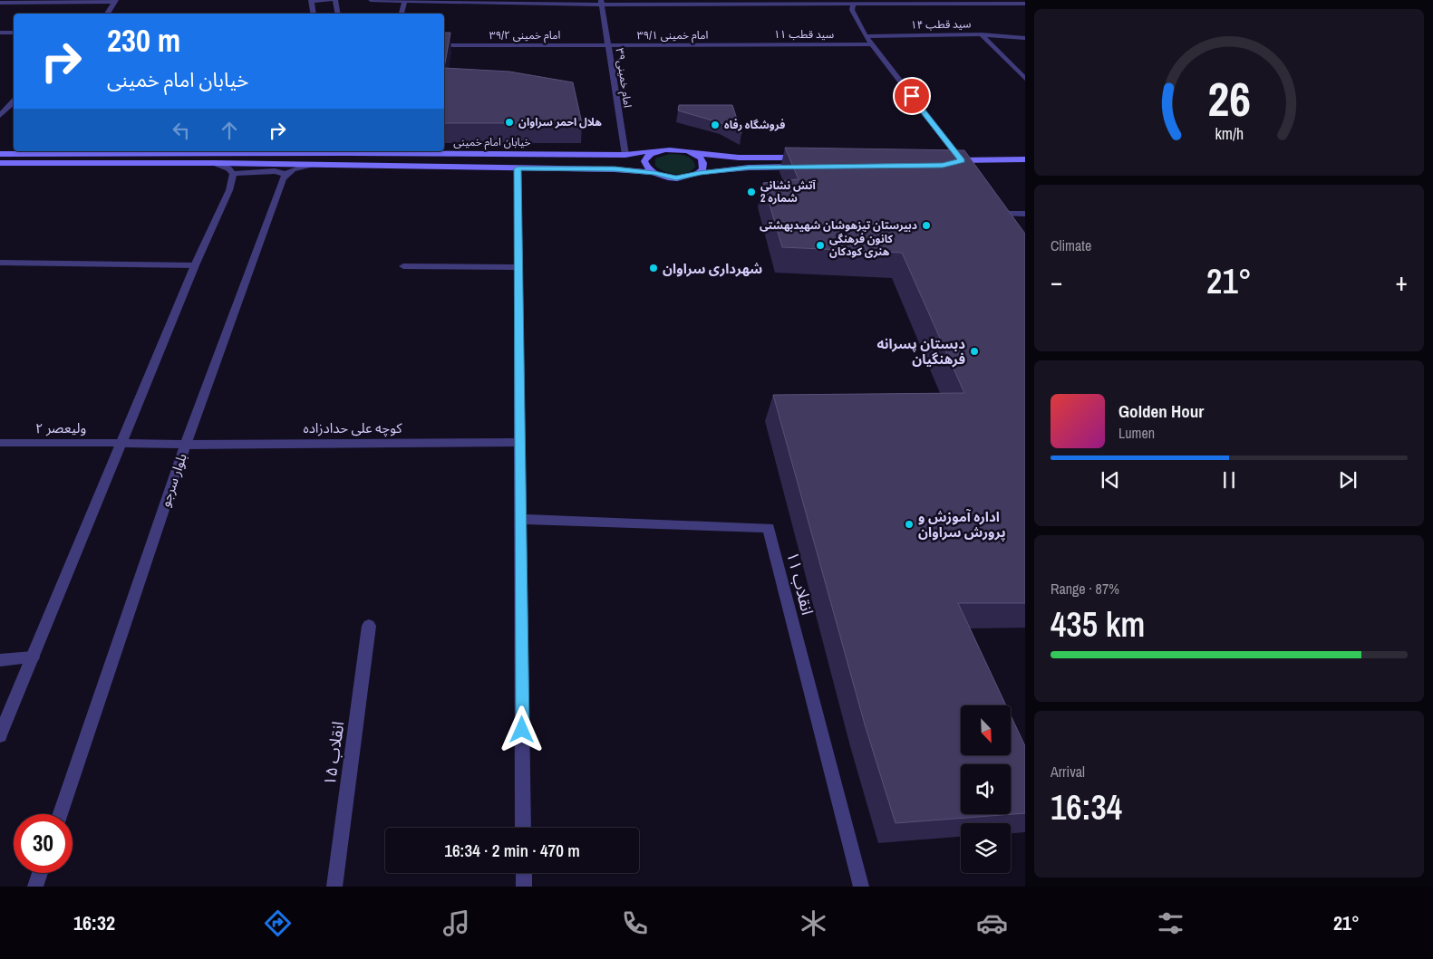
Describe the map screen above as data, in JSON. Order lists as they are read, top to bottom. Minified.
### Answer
{"streets":{"main road":["خیابان امام خمینی"],"street":["سید قطب ۱۴","سید قطب ۱۱","امام خمینی ۳۹/۲","امام خمینی ۳۹/۱","امام خمینی۳۹","ولیعصر ۲","کوچه علی حدادزاده","بلوار سرجو","انقلاب ۱۱","انقلاب ۱۵"]},"crossings":[["سید قطب ۱۱","امام خمینی ۳۹/۱"],["امام خمینی ۳۹/۲","امام خمینی ۳۹/۱"],["امام خمینی ۳۹/۲","امام خمینی۳۹"],["امام خمینی ۳۹/۱","امام خمینی۳۹"],["امام خمینی۳۹","خیابان امام خمینی"],["ولیعصر ۲","کوچه علی حدادزاده"],["کوچه علی حدادزاده","بلوار سرجو"]],"places":["هلال احمر سراوان","فروشگاه رفاه","آتش نشانی شماره 2","دبیرستان تیزهوشان شهیدبهشتی","کانون فرهنگی هنری کودکان","شهرداری سراوان","دبستان پسرانه فرهنگیان","اداره آموزش و پرورش سراوان"],"north":"bottom right","page":{"turn":["230 m","خیابان امام خمینی"],"tile":["Climate",["Range · 87%","435 km"],["Arrival","16:34"]],"heat":["−","21°","+"],"song":["Golden Hour","Lumen"],"limit":"30","trip":"16:34 · 2 min · 470 m","tabs":["16:32","21°"],"gauge":["26","km/h"]}}
